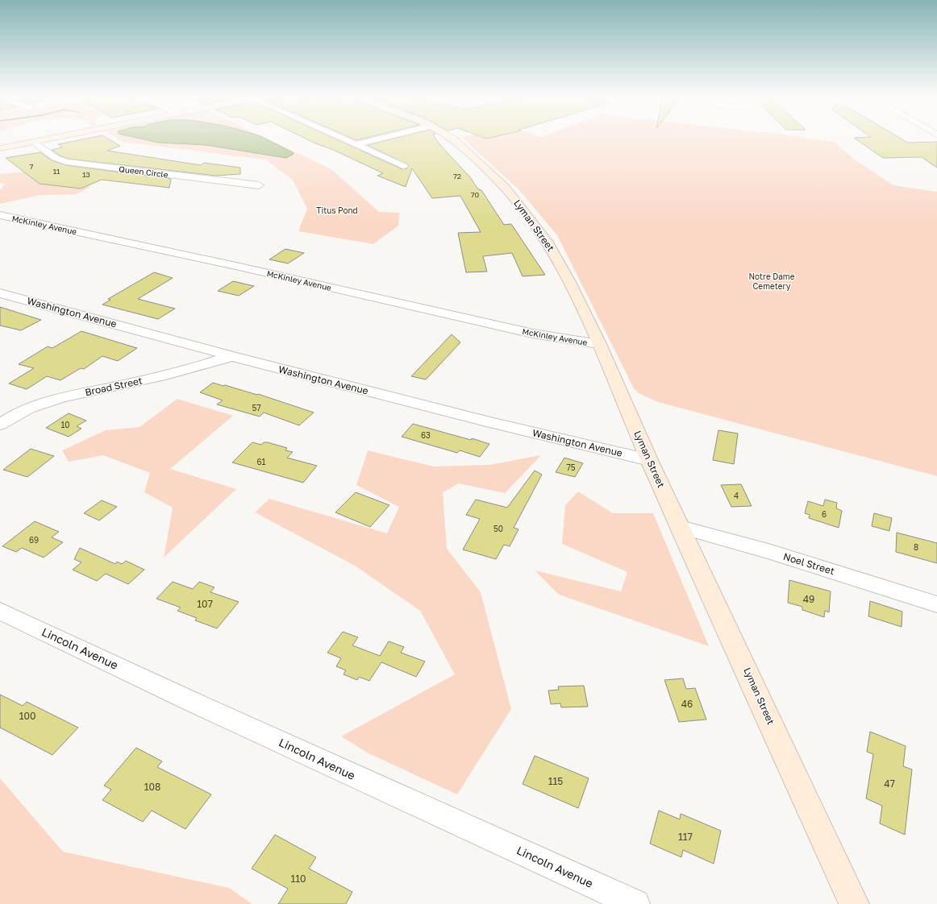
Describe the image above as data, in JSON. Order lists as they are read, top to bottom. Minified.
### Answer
{"streets":{"main road":["Lyman Street"],"street":["Queen Circle","McKinley Avenue","Washington Avenue","Broad Street","Noel Street","Lincoln Avenue"]},"crossings":[["McKinley Avenue","Lyman Street"],["Lyman Street","Washington Avenue"],["Lyman Street","Noel Street"],["Washington Avenue","Broad Street"]],"parks":["Titus Pond","Notre Dame Cemetery"],"house_numbers":["7","11","13","72","70","57","10","63","61","75","4","6","50","69","8","49","107","46","100","115","47","108","117","110"]}
